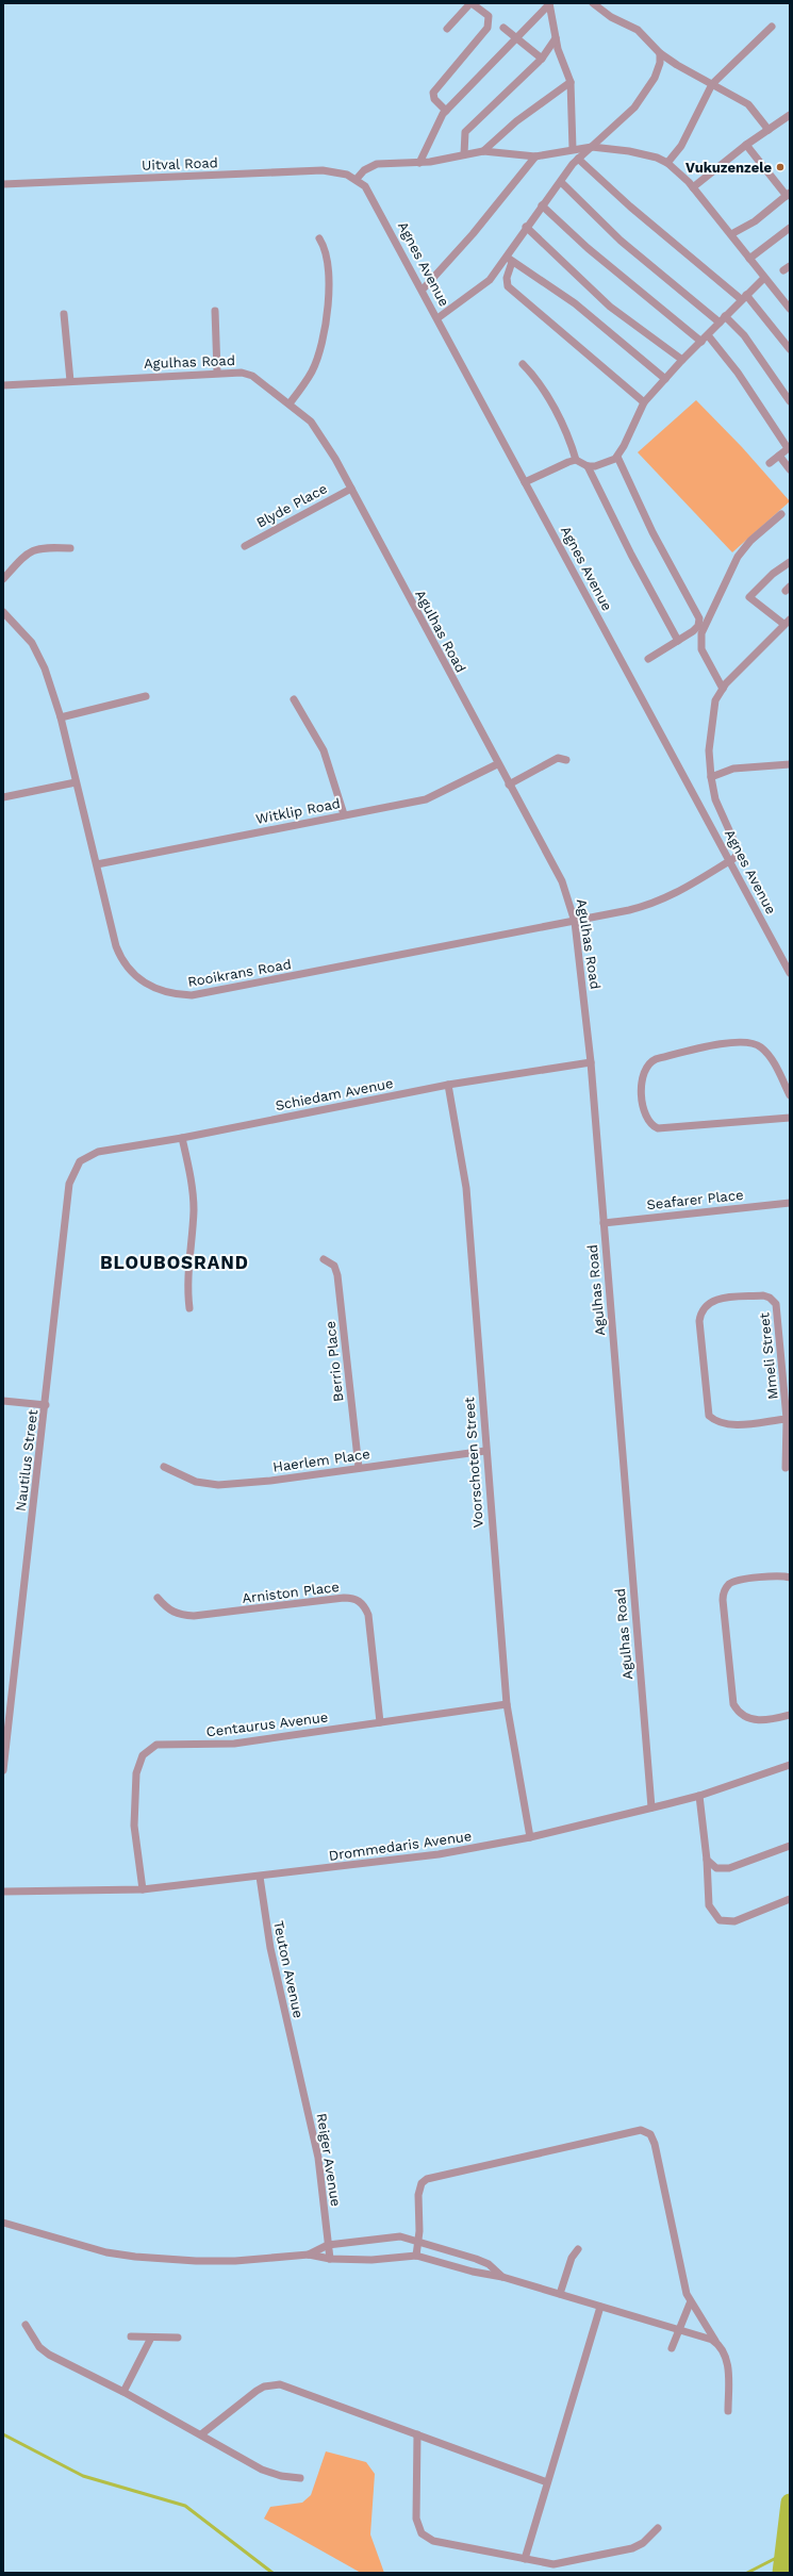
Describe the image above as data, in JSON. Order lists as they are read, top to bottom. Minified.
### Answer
{"streets":{"street":["Uitval Road","Agnes Avenue","Agulhas Road","Blyde Place","Witklip Road","Rooikrans Road","Schiedam Avenue","Seafarer Place","Mmeli Street","Berrio Place","Nautilus Street","Haerlem Place","Voorschoten Street","Arniston Place","Centaurus Avenue","Drommedaris Avenue","Teuton Avenue","Reiger Avenue"]},"crossings":[["Uitval Road","Agnes Avenue"],["Agnes Avenue","Rooikrans Road"],["Agulhas Road","Blyde Place"],["Agulhas Road","Witklip Road"],["Agulhas Road","Rooikrans Road"],["Agulhas Road","Schiedam Avenue"],["Agulhas Road","Seafarer Place"],["Agulhas Road","Drommedaris Avenue"],["Witklip Road","Rooikrans Road"],["Schiedam Avenue","Nautilus Street"],["Schiedam Avenue","Voorschoten Street"],["Berrio Place","Haerlem Place"],["Haerlem Place","Voorschoten Street"],["Voorschoten Street","Centaurus Avenue"],["Voorschoten Street","Drommedaris Avenue"],["Arniston Place","Centaurus Avenue"],["Centaurus Avenue","Drommedaris Avenue"],["Drommedaris Avenue","Teuton Avenue"],["Teuton Avenue","Reiger Avenue"]],"districts":["BLOUBOSRAND"],"places":["Vukuzenzele"]}
